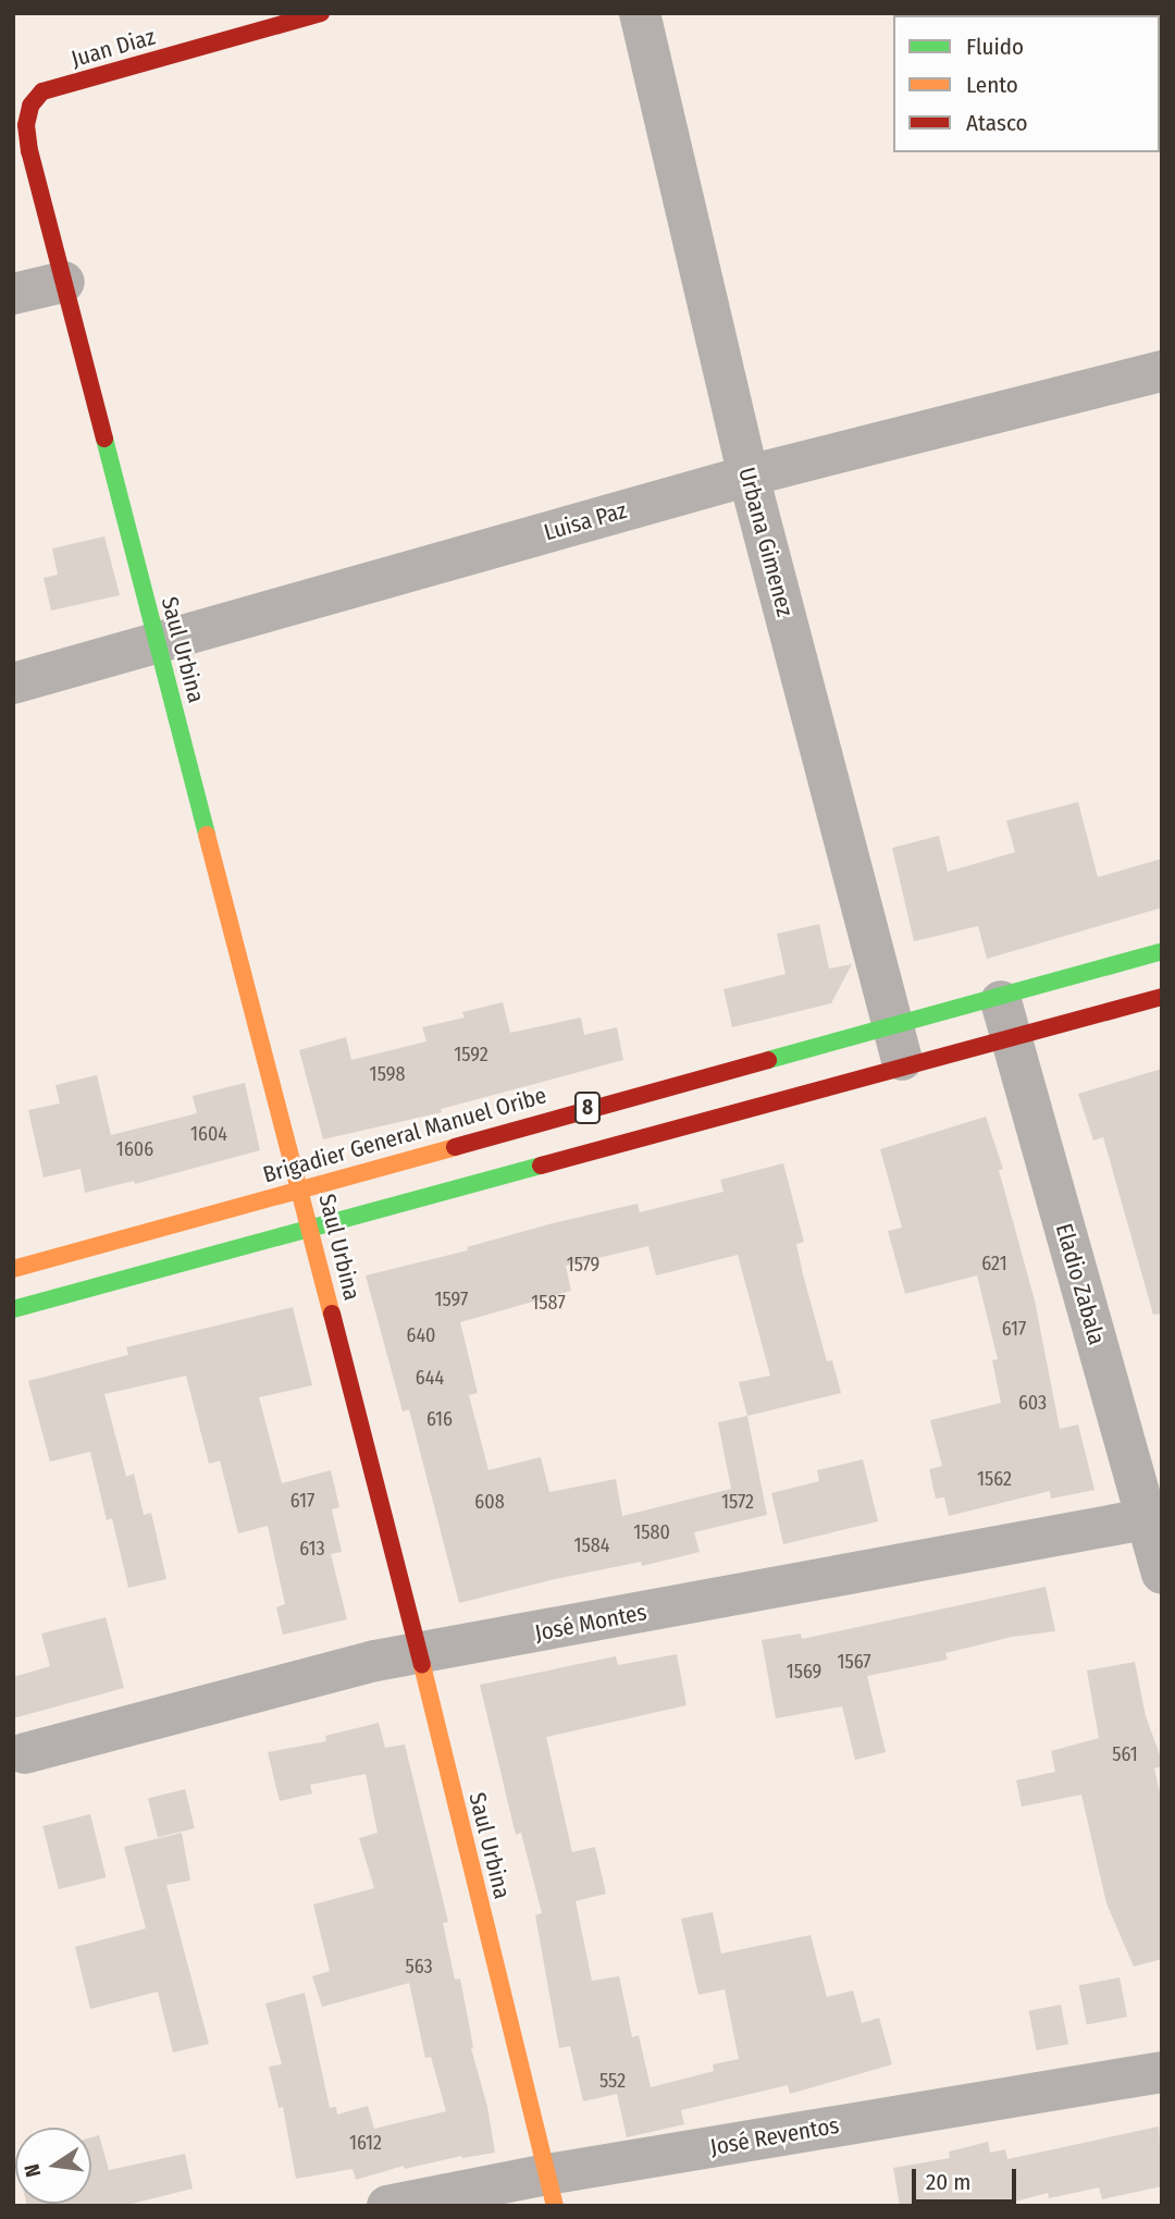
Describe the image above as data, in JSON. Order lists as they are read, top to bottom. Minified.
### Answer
{"streets":{"street":["Juan Diaz","Luisa Paz","Urbana Gimenez","Saul Urbina","8","Brigadier General Manuel Oribe","Eladio Zabala","José Montes","José Reventos"]},"crossings":[["Juan Diaz","Saul Urbina"],["Luisa Paz","Urbana Gimenez"],["Luisa Paz","Saul Urbina"],["Urbana Gimenez","Brigadier General Manuel Oribe"],["Saul Urbina","Brigadier General Manuel Oribe"],["Saul Urbina","José Montes"],["Saul Urbina","José Reventos"],["Brigadier General Manuel Oribe","Eladio Zabala"],["Eladio Zabala","José Montes"]],"house_numbers":["1592","1598","1604","1606","621","1579","1597","1587","617","640","644","603","616","1562","617","608","1572","1580","1584","613","1567","1569","561","563","552","1612"],"legend":["Fluido","Lento","Atasco"],"scale_bar":"20 m","north":"left"}
